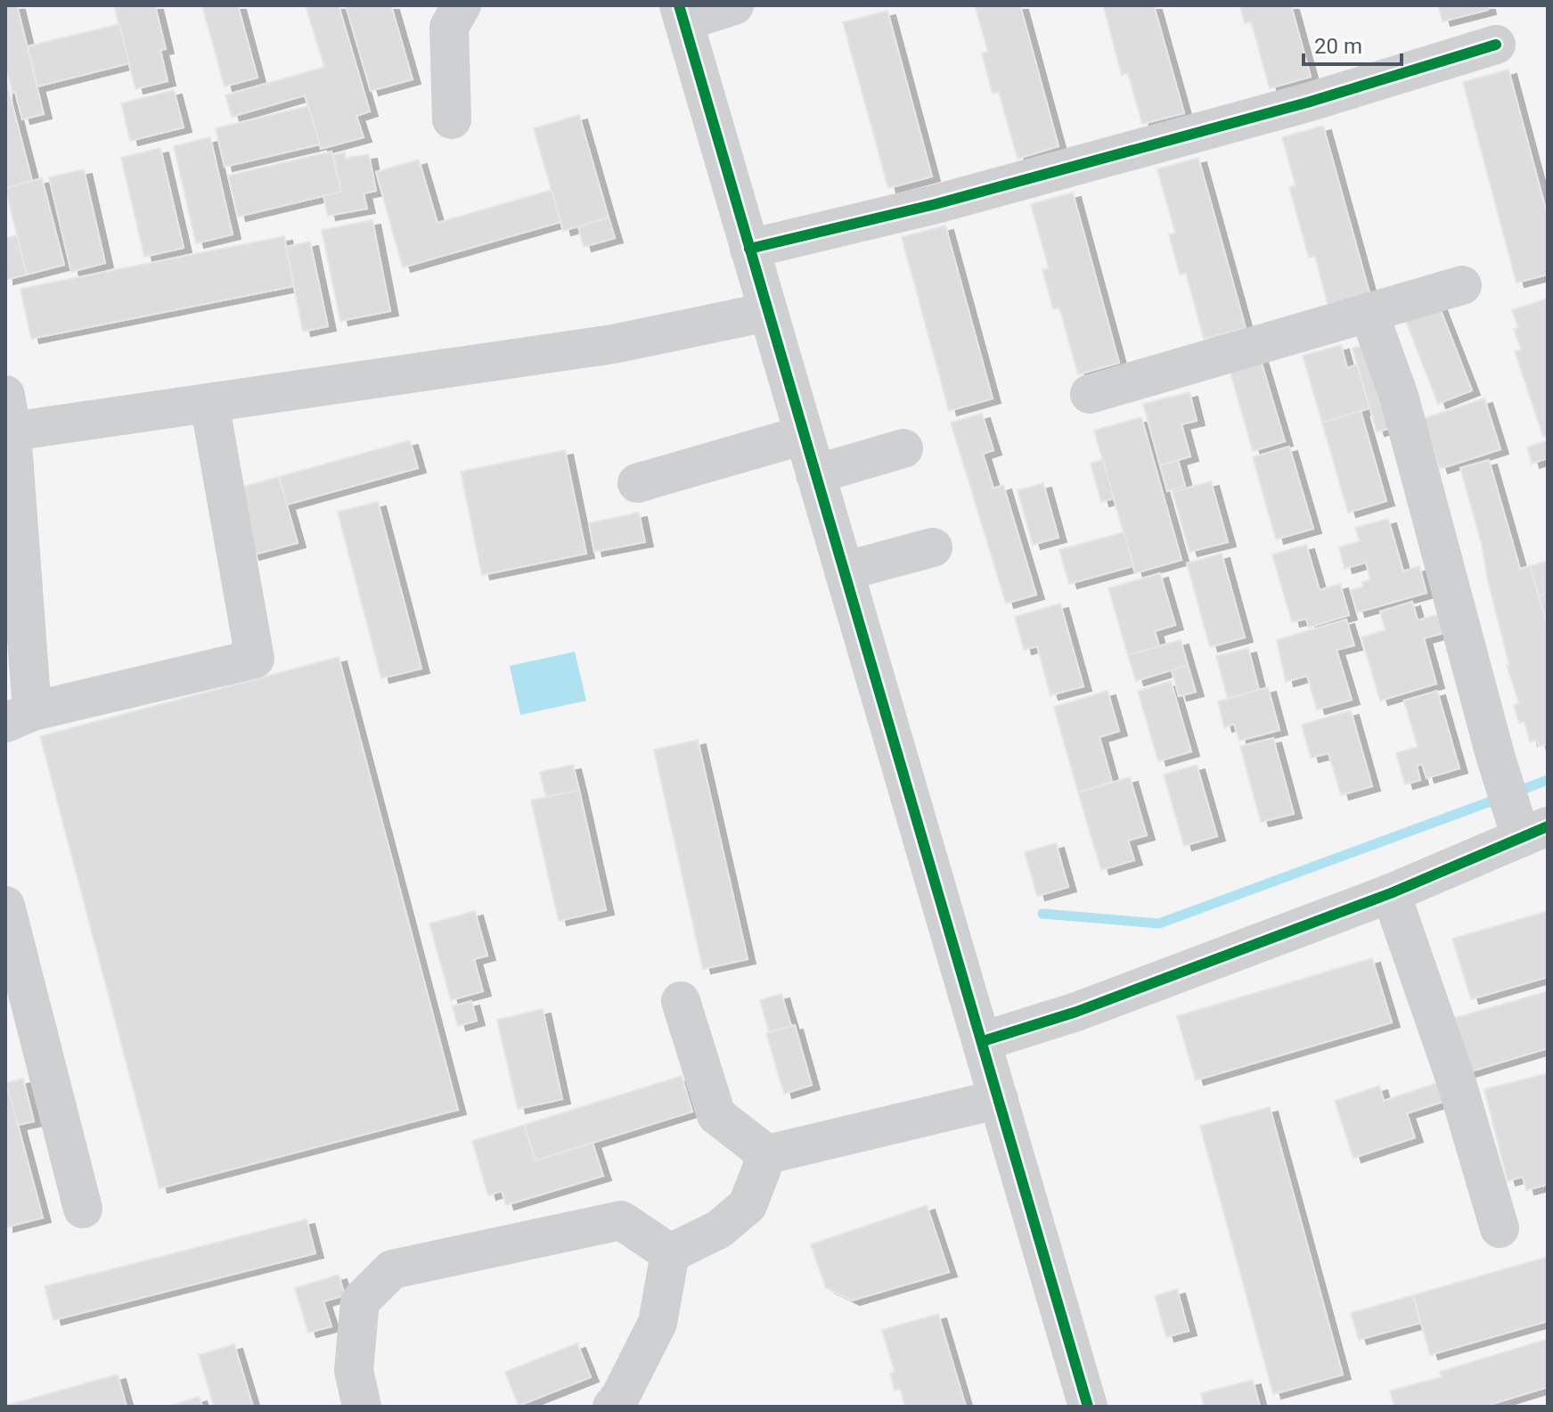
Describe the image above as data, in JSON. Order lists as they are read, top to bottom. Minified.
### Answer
{"scale_bar":"20 m"}
